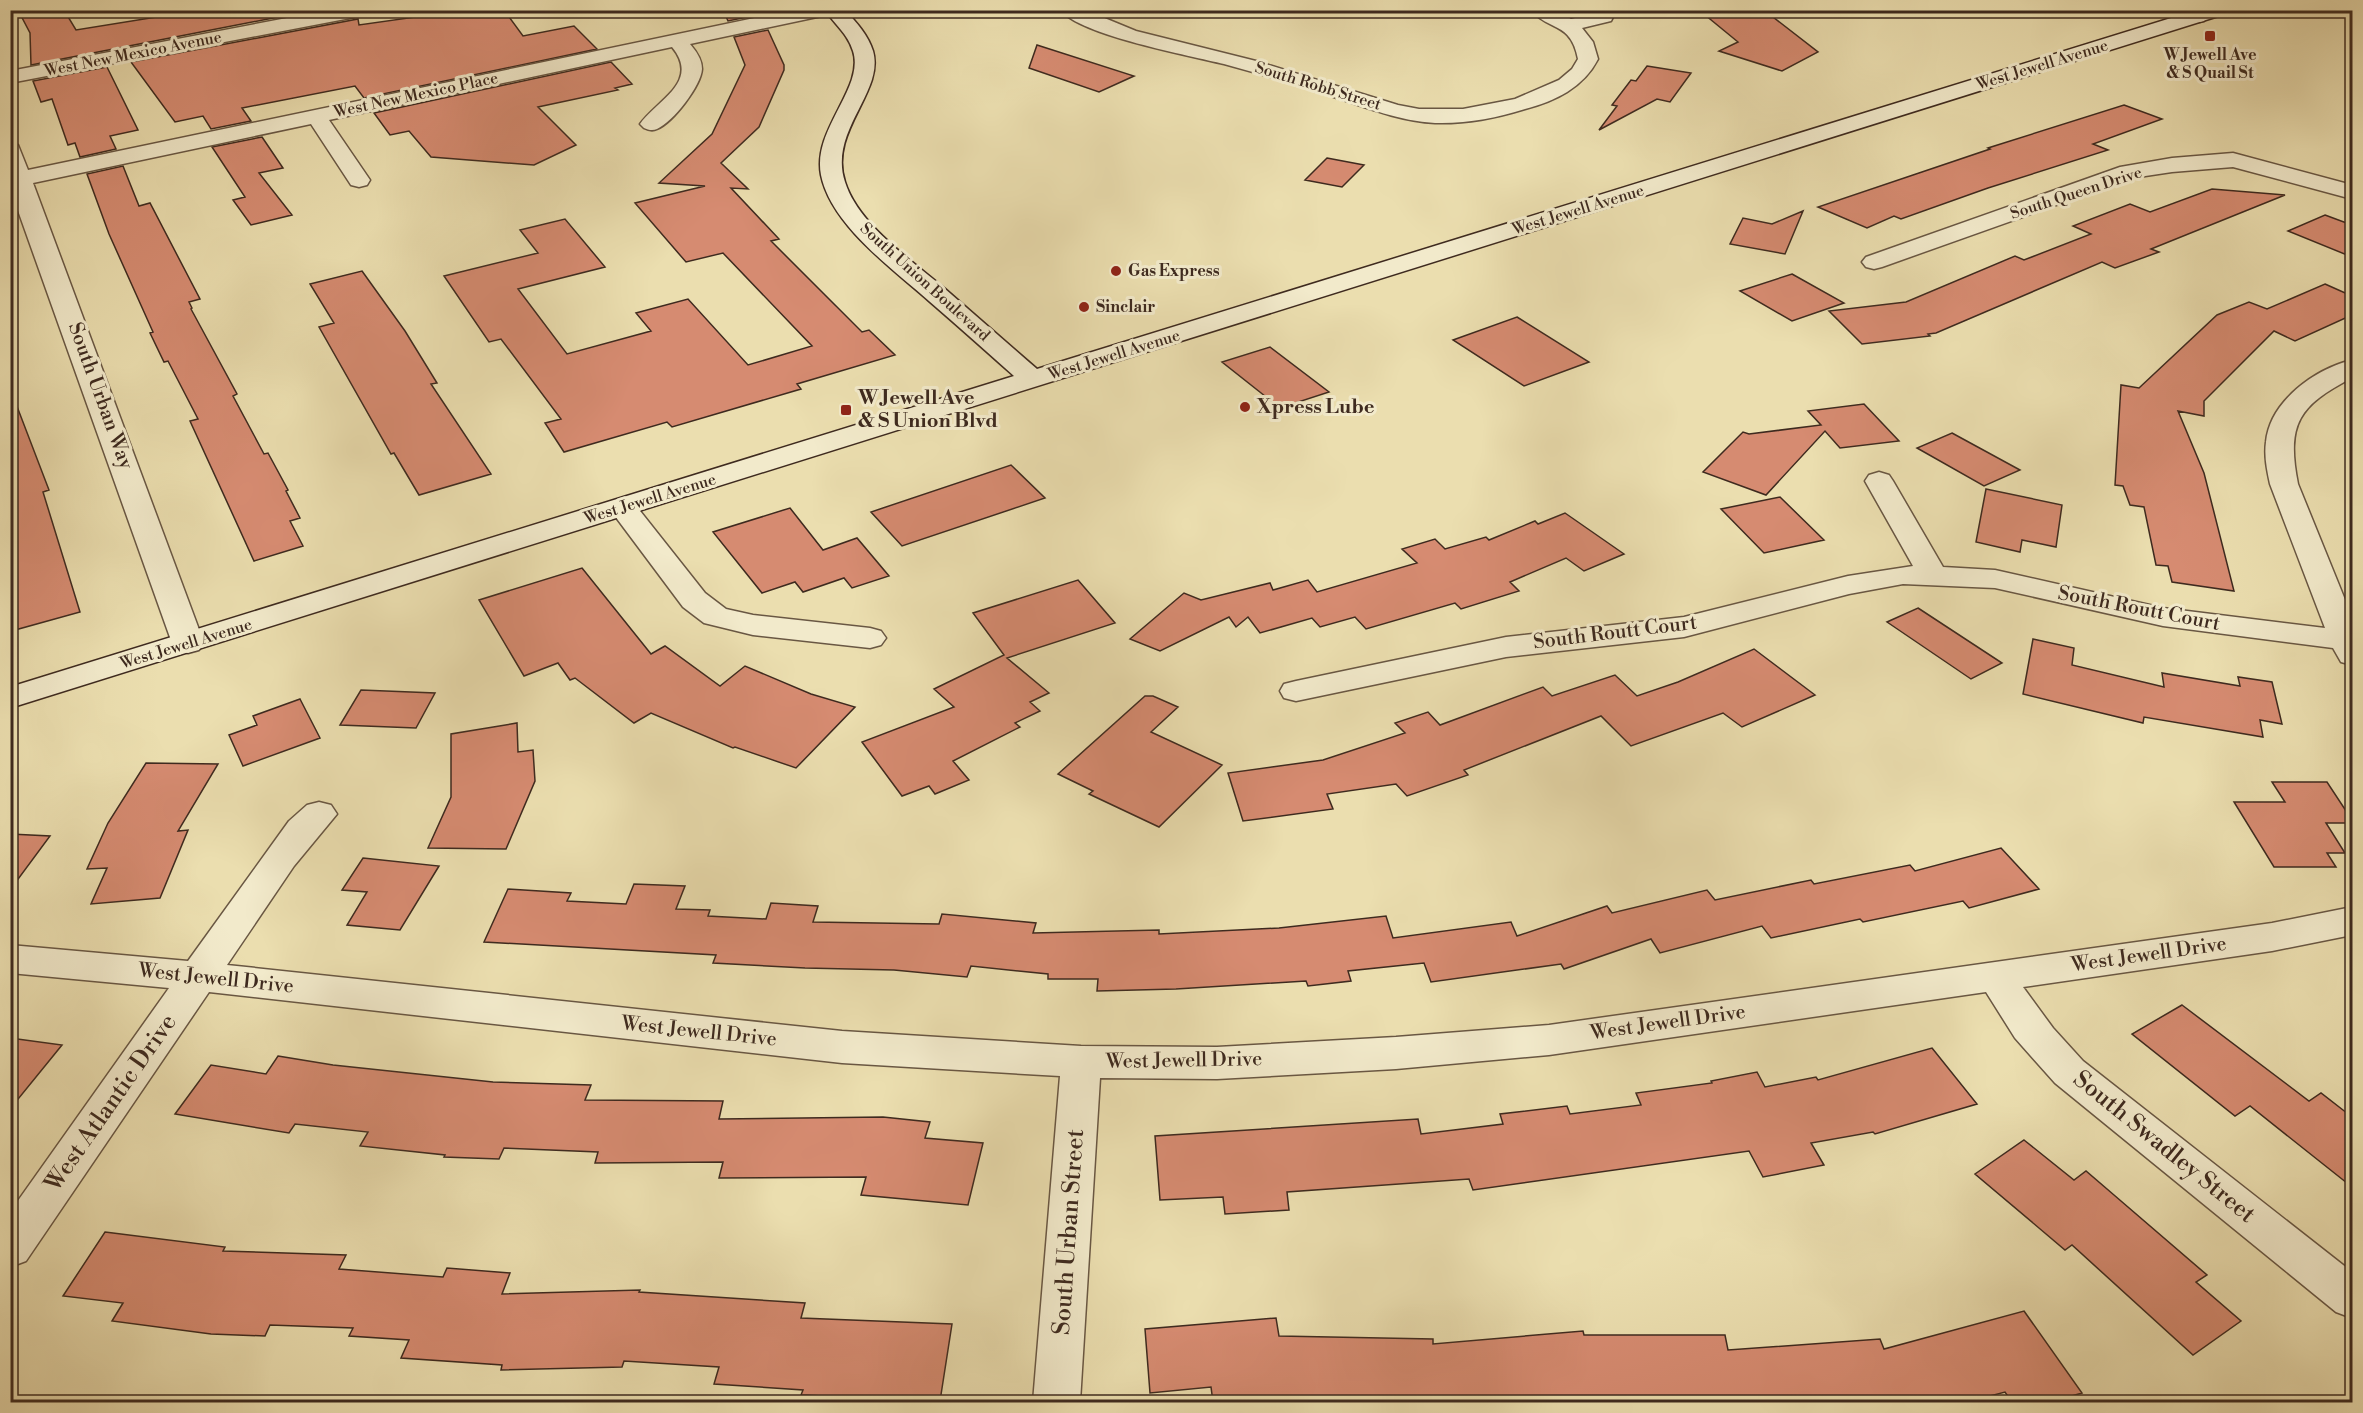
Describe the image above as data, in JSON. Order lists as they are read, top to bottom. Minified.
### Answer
{"streets":{"street":["West New Mexico Avenue","West Jewell Avenue","South Robb Street","West New Mexico Place","South Queen Drive","South Union Boulevard","South Urban Way","South Routt Court","West Jewell Drive","West Atlantic Drive","South Swadley Street","South Urban Street"]},"crossings":[["West Jewell Avenue","South Union Boulevard"],["West Jewell Avenue","South Urban Way"],["West New Mexico Place","South Urban Way"],["West Jewell Drive","West Atlantic Drive"],["West Jewell Drive","South Swadley Street"],["West Jewell Drive","South Urban Street"]],"places":{"transit":["W Jewell Ave & S Quail St","W Jewell Ave & S Union Blvd"],"other":["Gas Express","Sinclair","Xpress Lube"]}}
